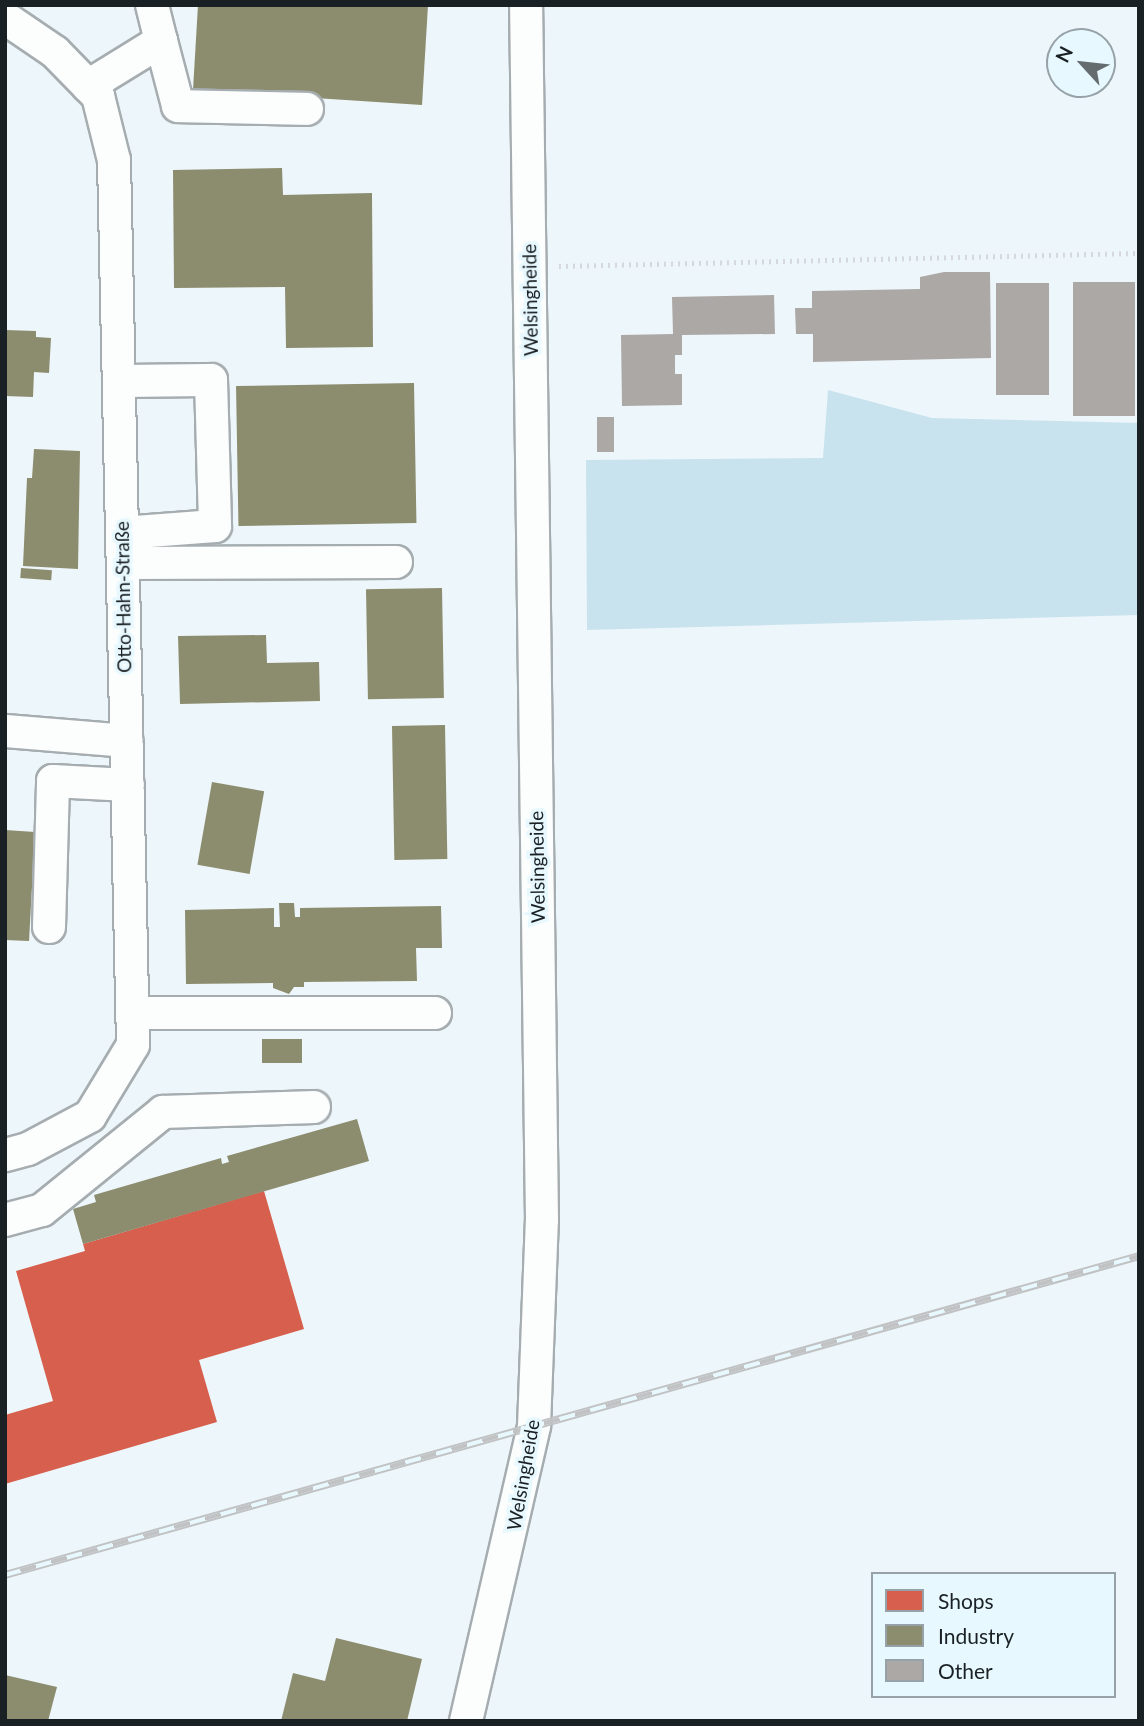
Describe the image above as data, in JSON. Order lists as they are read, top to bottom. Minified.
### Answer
{"streets":{"street":["Welsingheide","Otto-Hahn-Straße"]},"legend":["Shops","Industry","Other"],"north":"top left"}
